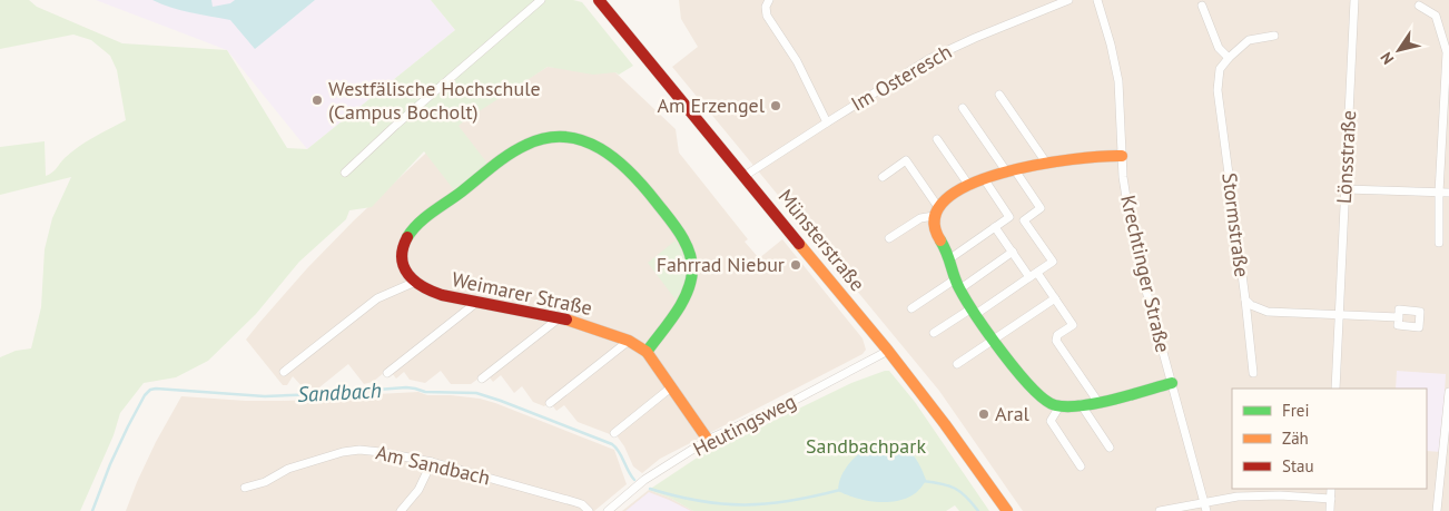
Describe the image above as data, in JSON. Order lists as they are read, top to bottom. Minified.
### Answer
{"streets":{"street":["Im Osteresch","Lönsstraße","Stormstraße","Münsterstraße","Krechtinger Straße","Weimarer Straße","Heutingsweg","Am Sandbach"]},"crossings":[["Im Osteresch","Münsterstraße"],["Lönsstraße","Stormstraße"],["Münsterstraße","Heutingsweg"],["Weimarer Straße","Heutingsweg"]],"water":["Sandbach"],"parks":["Sandbachpark"],"places":["Westfälische Hochschule (Campus Bocholt)","Am Erzengel","Fahrrad Niebur","Aral"],"legend":["Frei","Zäh","Stau"],"north":"bottom left"}
